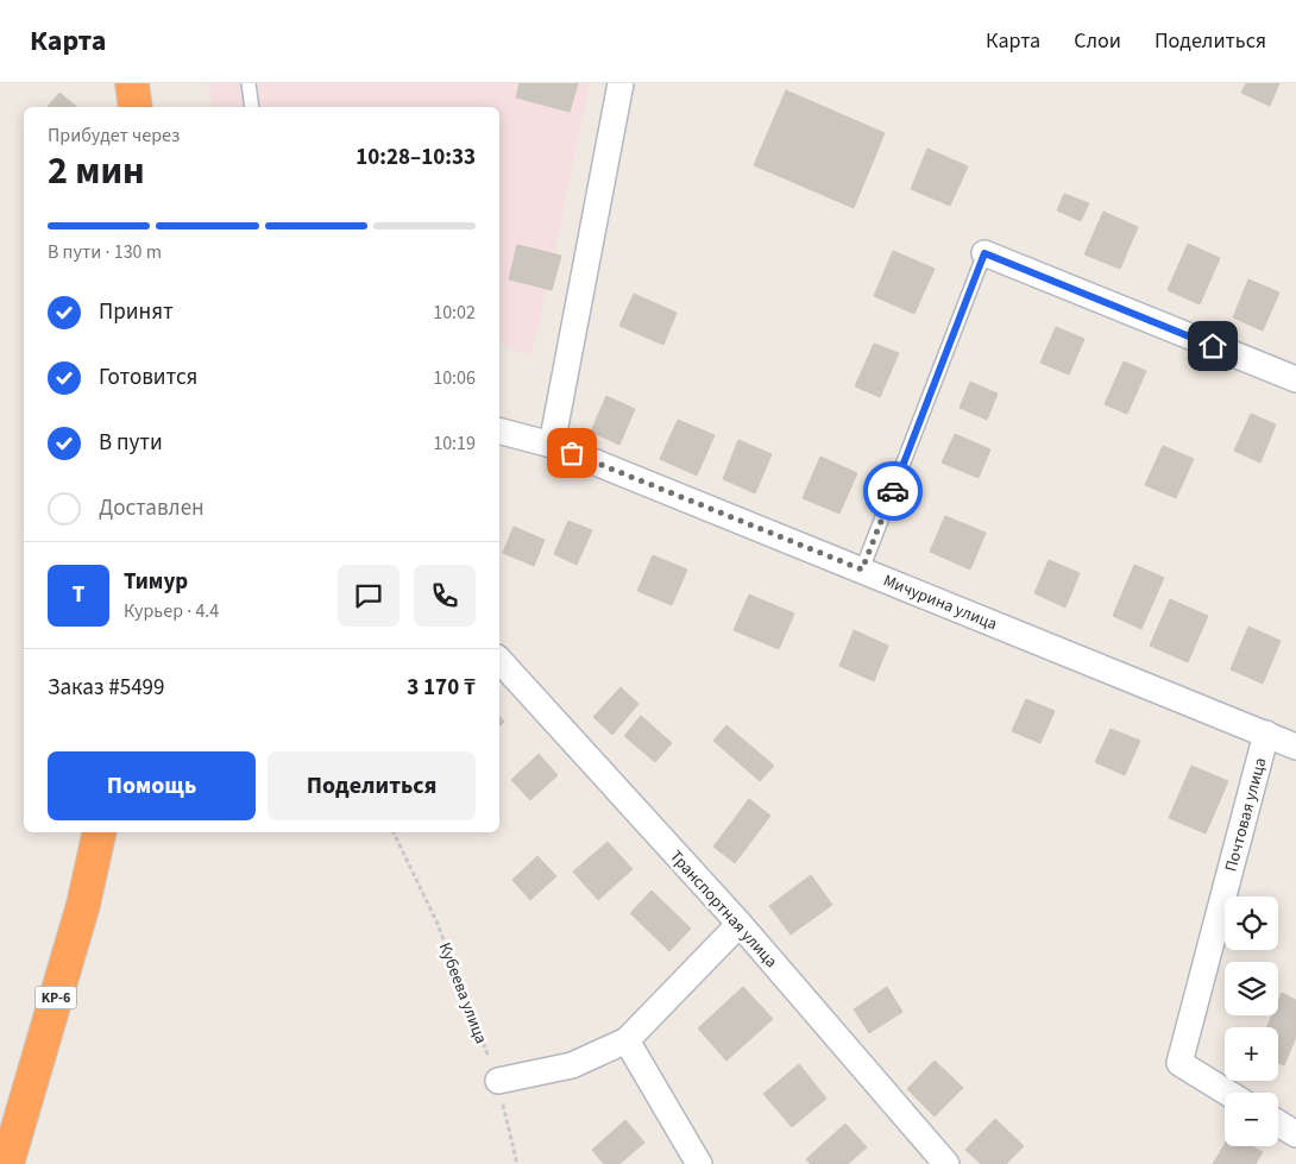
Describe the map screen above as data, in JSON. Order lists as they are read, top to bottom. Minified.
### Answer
{"streets":{"highway":["KP-6"],"street":["Мичурина улица","Почтовая улица","Транспортная улица"],"path":["Кубеева улица"]},"crossings":[["Мичурина улица","Почтовая улица"]],"page":{"header":"Карта","nav":["Карта","Слои","Поделиться"],"heading":["2 мин","Прибудет через","10:28–10:33"],"panel":["Тимур","Курьер · 4.4","Заказ #5499","3 170 ₸"],"bar":"В пути · 130 m","list":[["Принят","10:02"],["Готовится","10:06"],["В пути","10:19"],"Доставлен"],"round":"Т","buttons":["Помощь","Поделиться"],"map_buttons":["+","−"]}}
